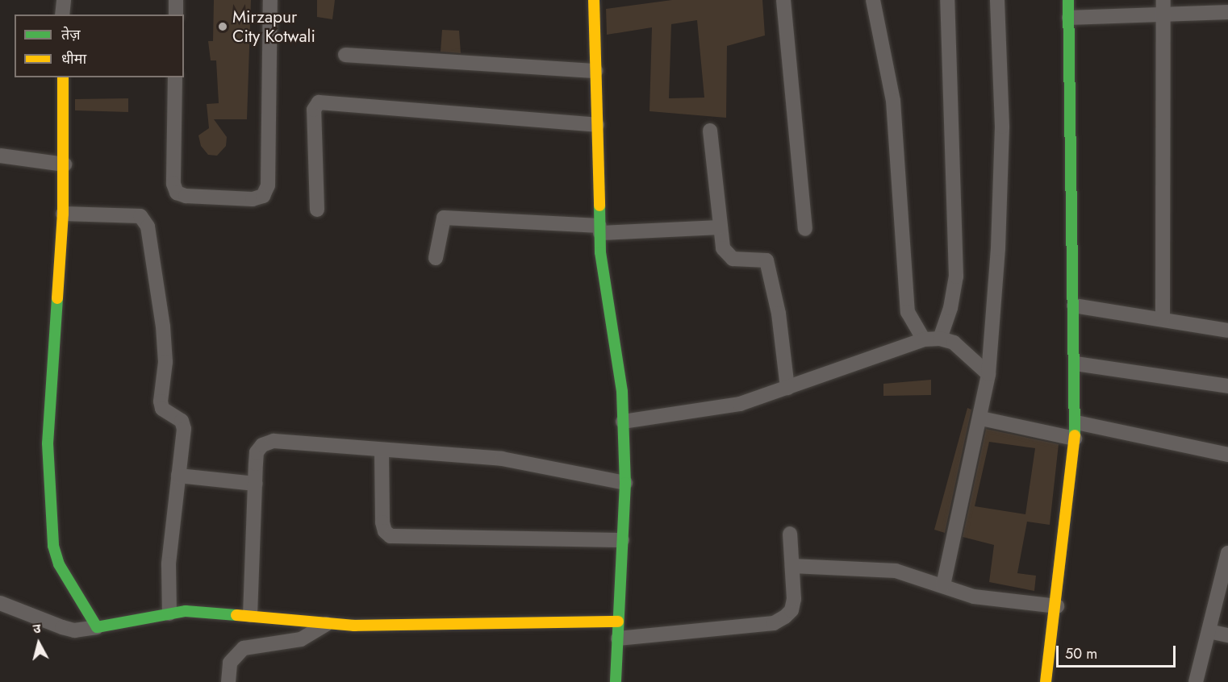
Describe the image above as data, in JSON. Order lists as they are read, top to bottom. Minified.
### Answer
{"places":["Mirzapur City Kotwali"],"legend":["तेज़","धीमा"],"scale_bar":"50 m","north":"top"}
